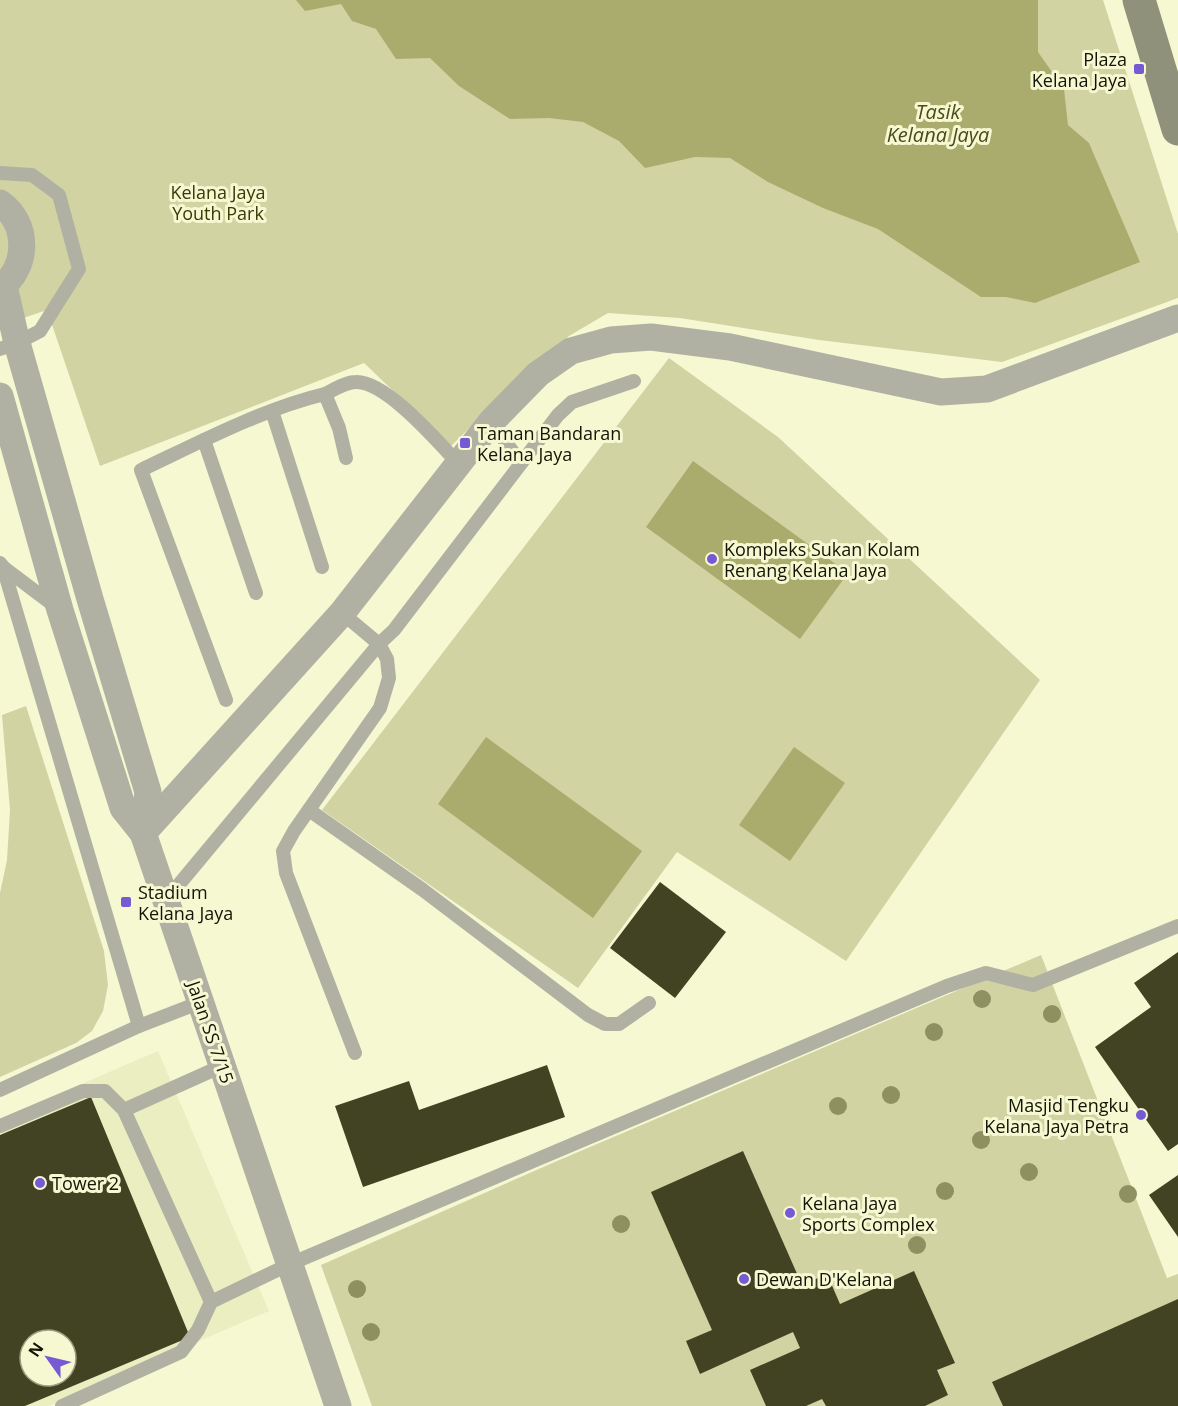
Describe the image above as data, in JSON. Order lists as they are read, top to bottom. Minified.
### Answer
{"streets":{"street":["Jalan SS 7/15"]},"water":["Tasik Kelana Jaya"],"parks":["Kelana Jaya Youth Park"],"places":{"transit":["Plaza Kelana Jaya","Taman Bandaran Kelana Jaya","Stadium Kelana Jaya"],"other":["Kompleks Sukan Kolam Renang Kelana Jaya","Masjid Tengku Kelana Jaya Petra","Tower 2","Kelana Jaya Sports Complex","Dewan D'Kelana"]},"north":"top left"}
